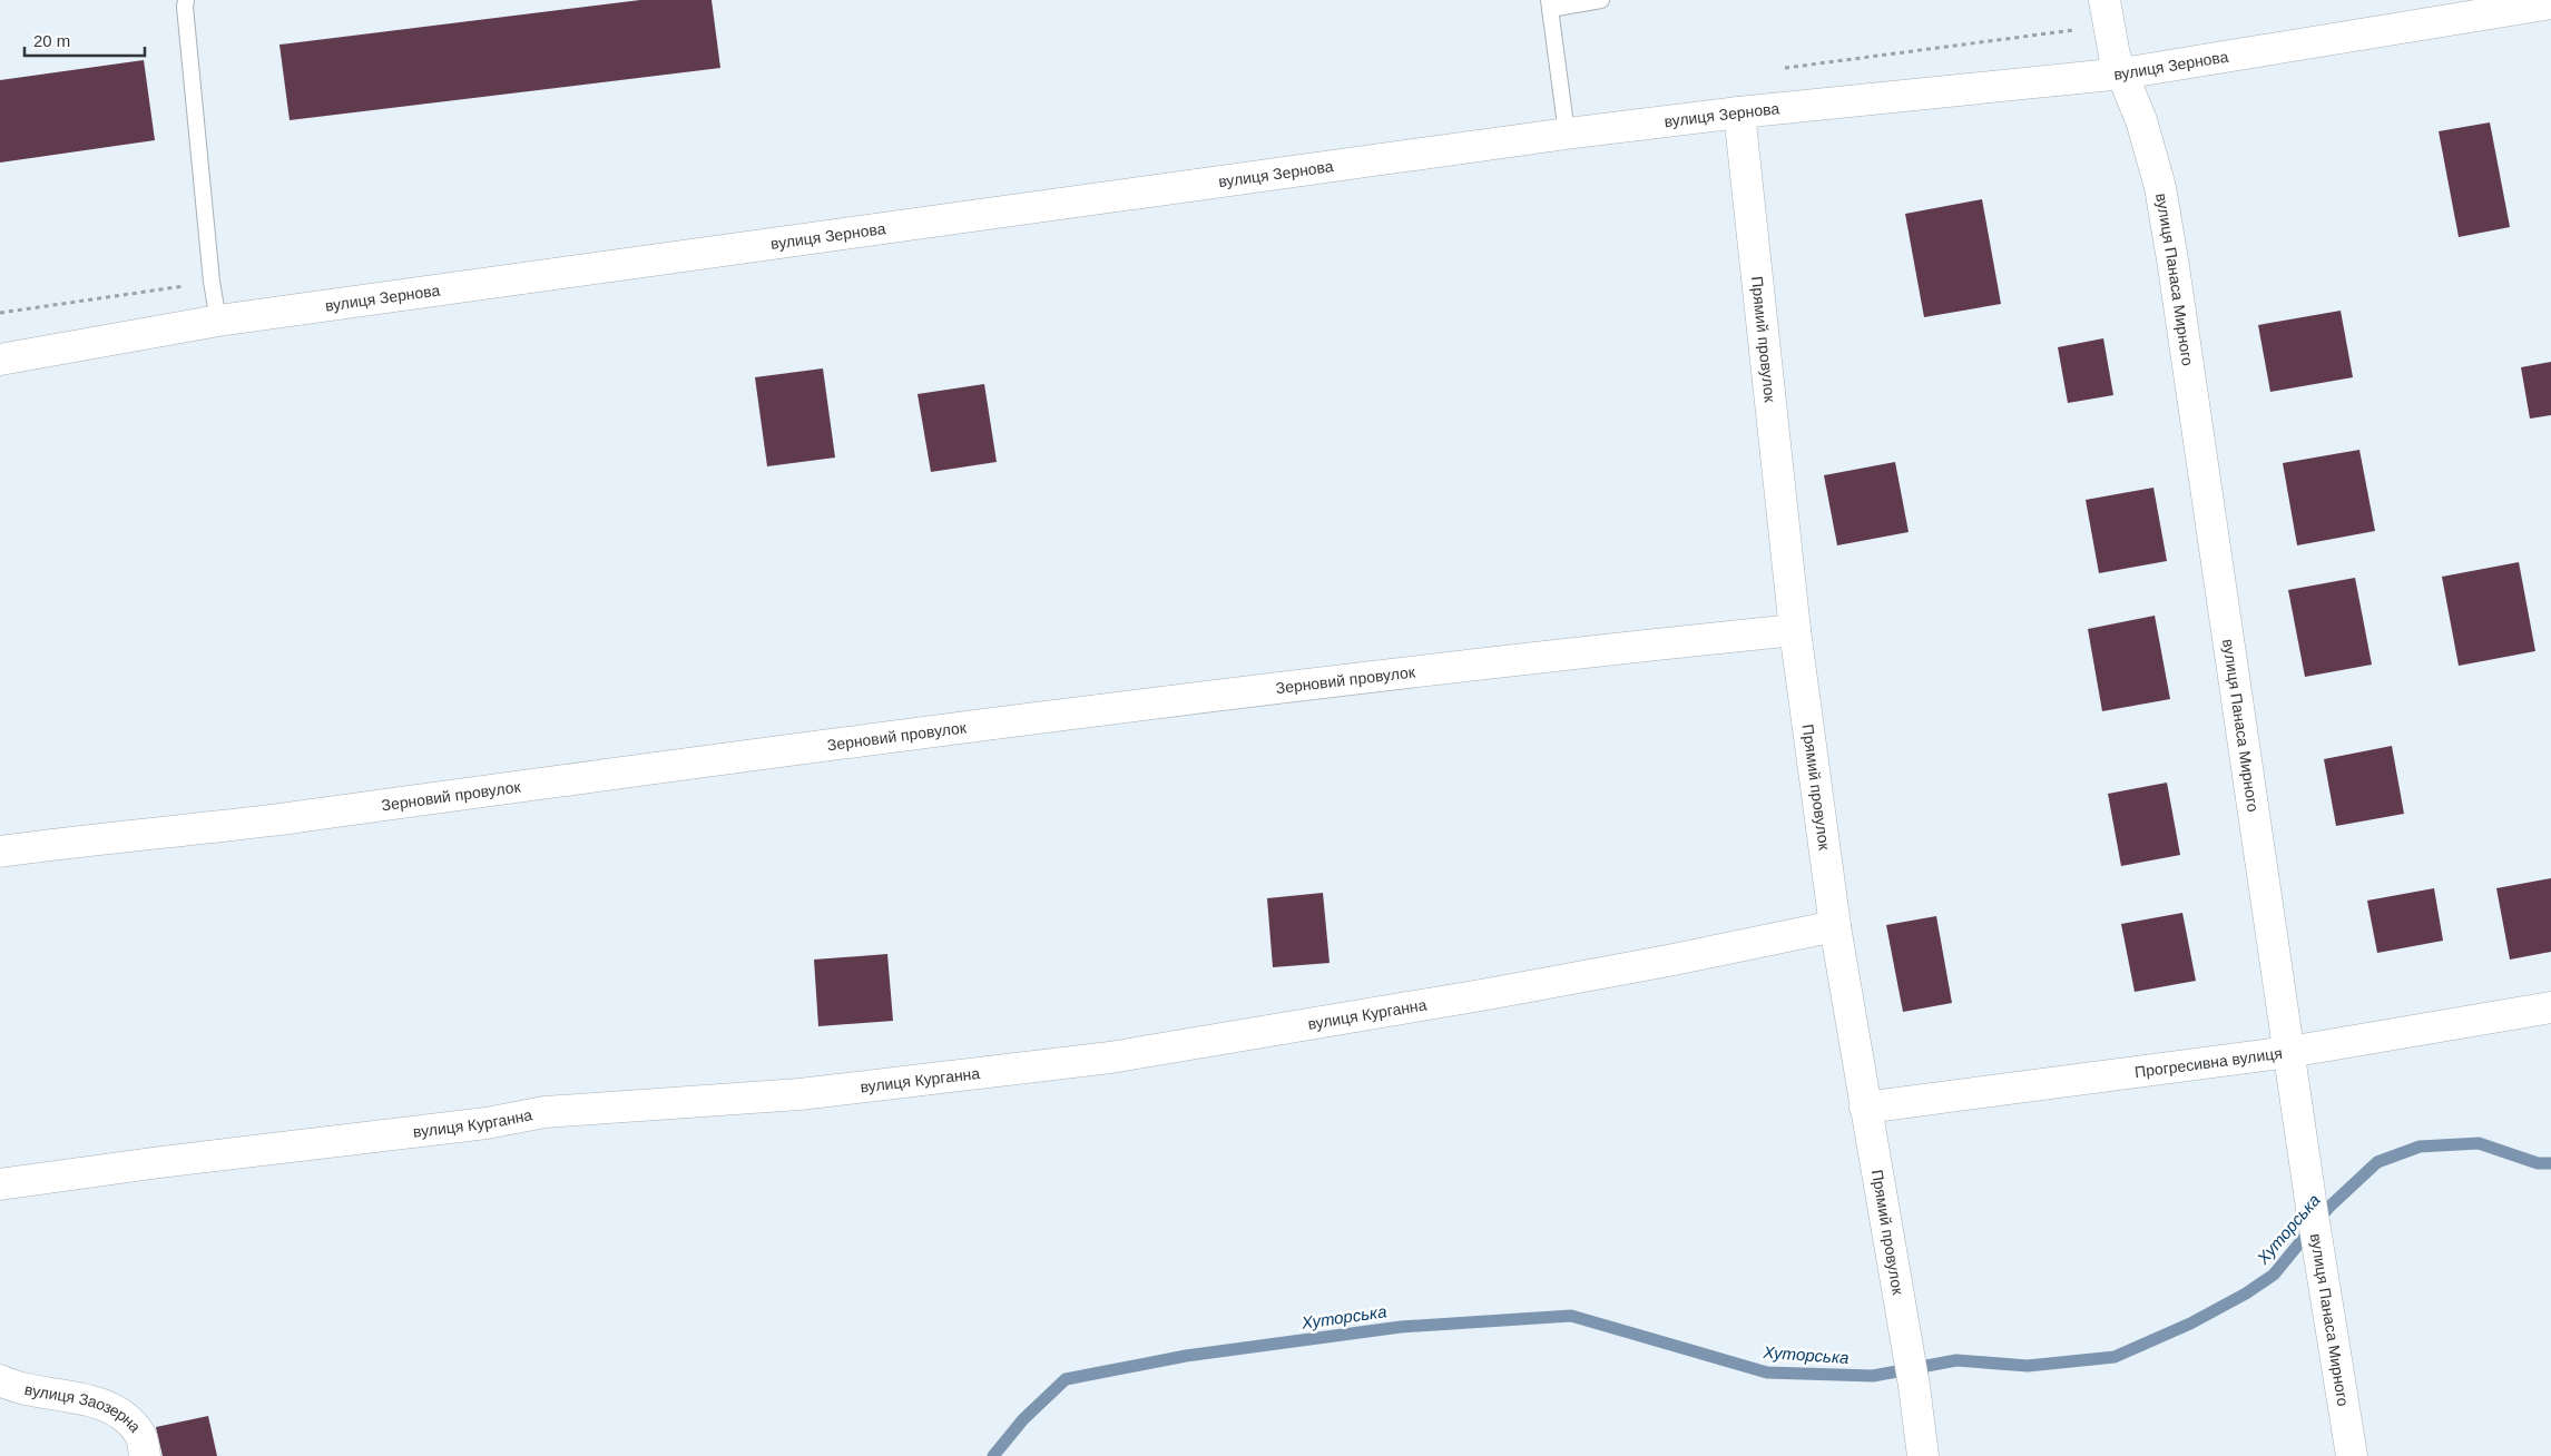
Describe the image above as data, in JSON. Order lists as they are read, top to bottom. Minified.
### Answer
{"streets":{"street":["вулиця Зернова","вулиця Панаса Мирного","Прямий провулок","Зерновий провулок","вулиця Курганна","Прогресивна вулиця","вулиця Заозерна"]},"crossings":[["вулиця Зернова","вулиця Панаса Мирного"],["вулиця Зернова","Прямий провулок"],["вулиця Панаса Мирного","Прогресивна вулиця"],["Прямий провулок","Зерновий провулок"],["Прямий провулок","вулиця Курганна"],["Прямий провулок","Прогресивна вулиця"]],"water":["Хуторська"],"scale_bar":"20 m"}
